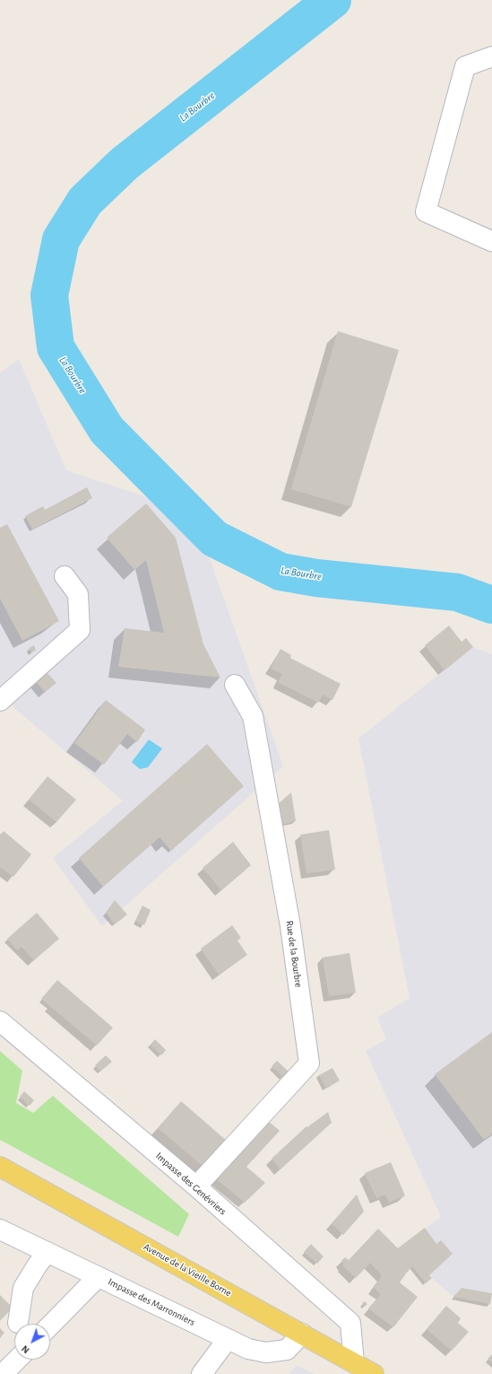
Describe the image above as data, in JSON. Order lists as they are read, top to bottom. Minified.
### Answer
{"streets":{"main road":["Avenue de la Vieille Borne"],"street":["Rue de la Bourbre","Impasse des Genévriers","Impasse des Marronniers"]},"crossings":[["Rue de la Bourbre","Impasse des Genévriers"],["Impasse des Genévriers","Avenue de la Vieille Borne"],["Avenue de la Vieille Borne","Impasse des Marronniers"]],"water":["La Bourbre"],"north":"bottom left"}
